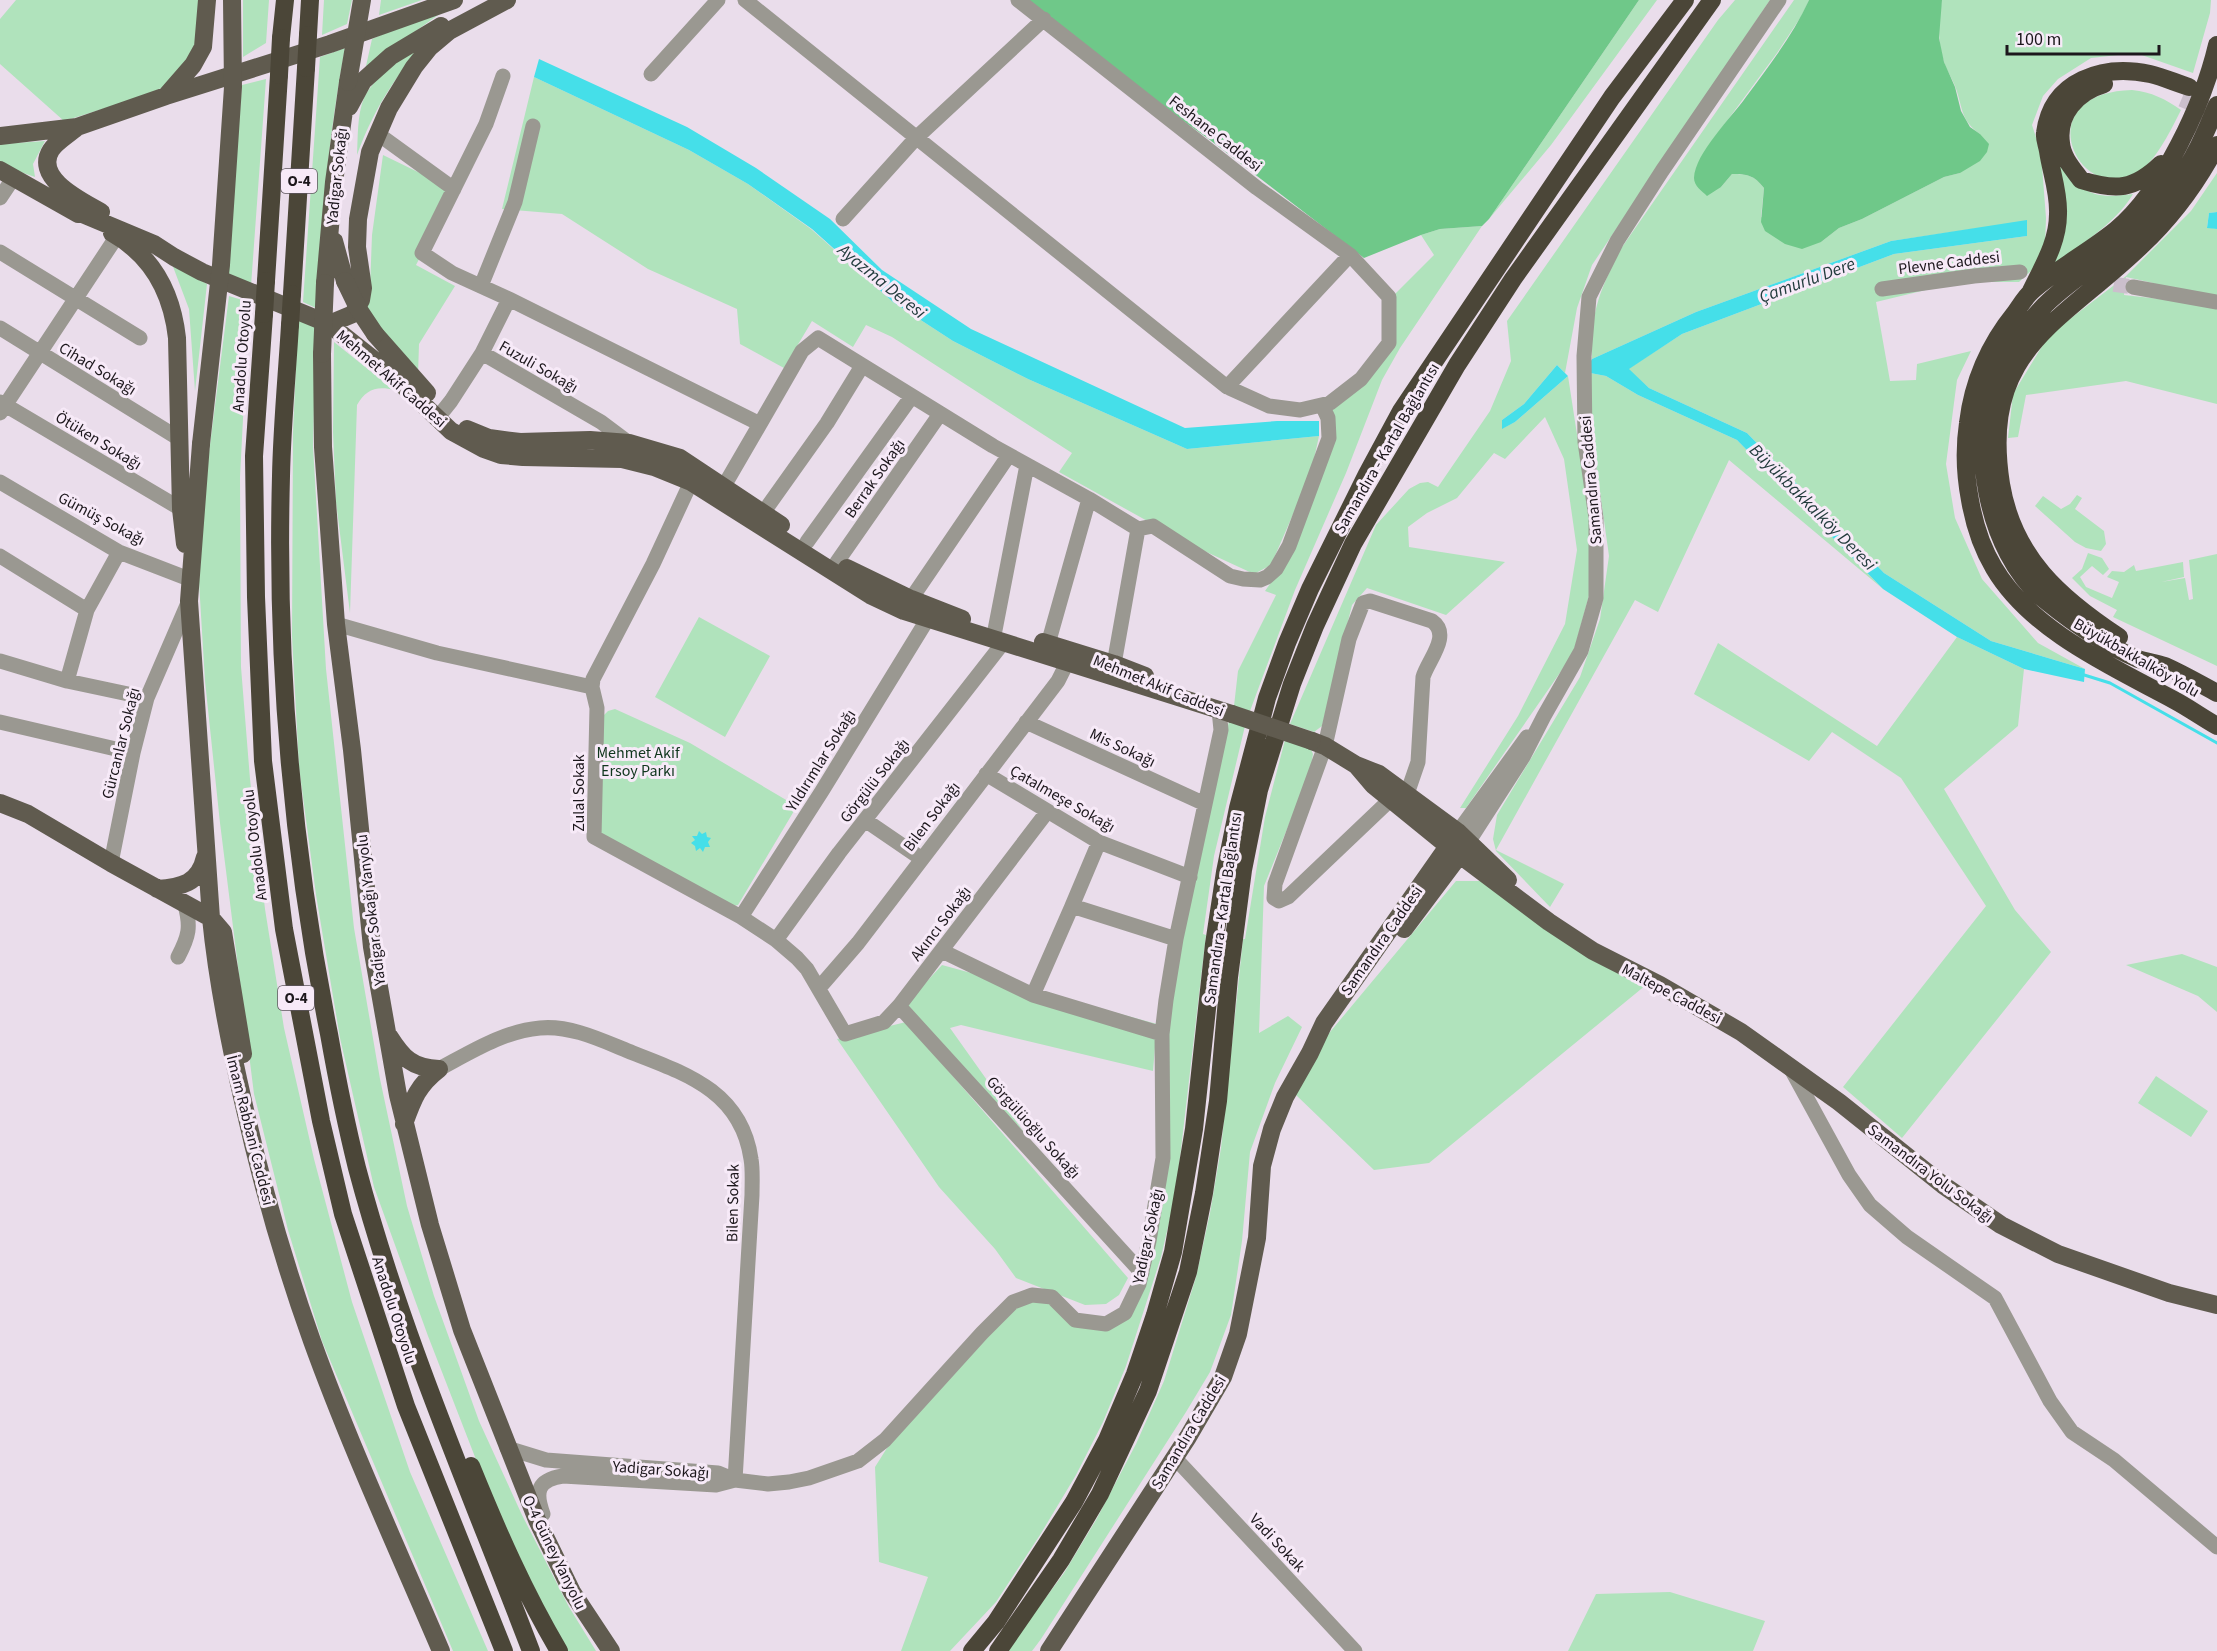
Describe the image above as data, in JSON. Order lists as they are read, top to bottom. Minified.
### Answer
{"streets":{"highway":["O-4","Anadolu Otoyolu","Samandıra - Kartal Bağlantısı","Büyükbakkalköy Yolu"],"main road":["Yadigar Sokağı","Mehmet Akif Caddesi","Samandıra Caddesi","Yadigar Sokağı Yanyolu","Maltepe Caddesi","İmam Rabbani Caddesi","Samandıra Yolu Sokağı","O-4 Güney Yanyolu"],"street":["Feshane Caddesi","Plevne Caddesi","Fuzuli Sokağı","Cihad Sokağı","Ötüken Sokağı","Berrak Sokağı","Gümüş Sokağı","Gürcanlar Sokağı","Mis Sokağı","Yıldırımlar Sokağı","Görgülü Sokağı","Zulal Sokak","Çatalmeşe Sokağı","Bilen Sokağı","Akıncı Sokağı","Görgülüoğlu Sokağı","Bilen Sokak","Vadi Sokak"]},"crossings":[["Yadigar Sokağı","Mehmet Akif Caddesi"],["Yadigar Sokağı","Mis Sokağı"],["Yadigar Sokağı","Çatalmeşe Sokağı"],["Yadigar Sokağı","Yadigar Sokağı Yanyolu"],["Yadigar Sokağı","Maltepe Caddesi"],["Yadigar Sokağı","Görgülüoğlu Sokağı"],["Yadigar Sokağı","Bilen Sokak"],["Yadigar Sokağı","O-4 Güney Yanyolu"],["Fuzuli Sokağı","Mehmet Akif Caddesi"],["Mehmet Akif Caddesi","Berrak Sokağı"],["Mehmet Akif Caddesi","Yıldırımlar Sokağı"],["Mehmet Akif Caddesi","Görgülü Sokağı"],["Mehmet Akif Caddesi","Zulal Sokak"],["Mehmet Akif Caddesi","Bilen Sokağı"],["Mehmet Akif Caddesi","Maltepe Caddesi"],["Samandıra Caddesi","Maltepe Caddesi"],["Samandıra Caddesi","Vadi Sokak"],["Mis Sokağı","Bilen Sokağı"],["Yıldırımlar Sokağı","Zulal Sokak"],["Görgülü Sokağı","Zulal Sokak"],["Zulal Sokak","Bilen Sokağı"],["Zulal Sokak","Akıncı Sokağı"],["Çatalmeşe Sokağı","Bilen Sokağı"],["Çatalmeşe Sokağı","Akıncı Sokağı"],["Yadigar Sokağı Yanyolu","O-4 Güney Yanyolu"],["Akıncı Sokağı","Görgülüoğlu Sokağı"],["Maltepe Caddesi","Samandıra Yolu Sokağı"]],"water":["Çamurlu Dere","Ayazma Deresi","Büyükbakkalköy Deresi"],"parks":["Mehmet Akif Ersoy Parkı"],"scale_bar":"100 m"}
